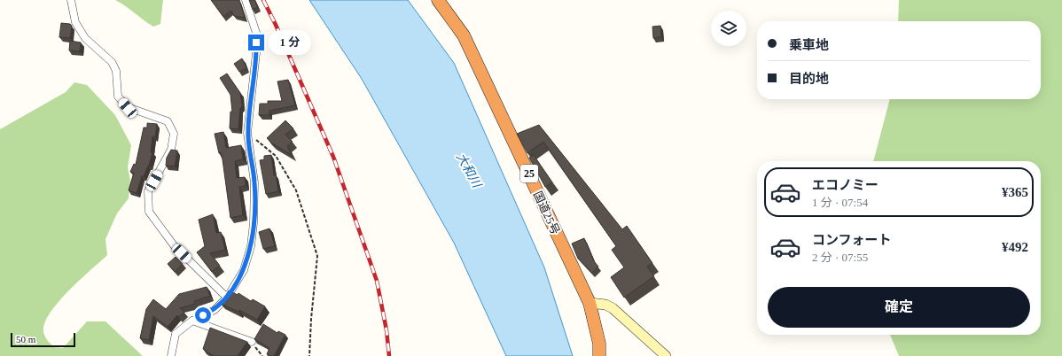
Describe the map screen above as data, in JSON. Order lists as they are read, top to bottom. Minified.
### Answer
{"streets":{"highway":["25","国道25号"]},"water":["大和川"],"scale_bar":"50 m","page":{"banner":["乗車地","目的地"],"bubble":"1 分","list":[{"name":"エコノミー","note":"1 分 · 07:54","value":"¥365"},{"name":"コンフォート","note":"2 分 · 07:55","value":"¥492"}],"buttons":"確定","scale":"50 m"}}
